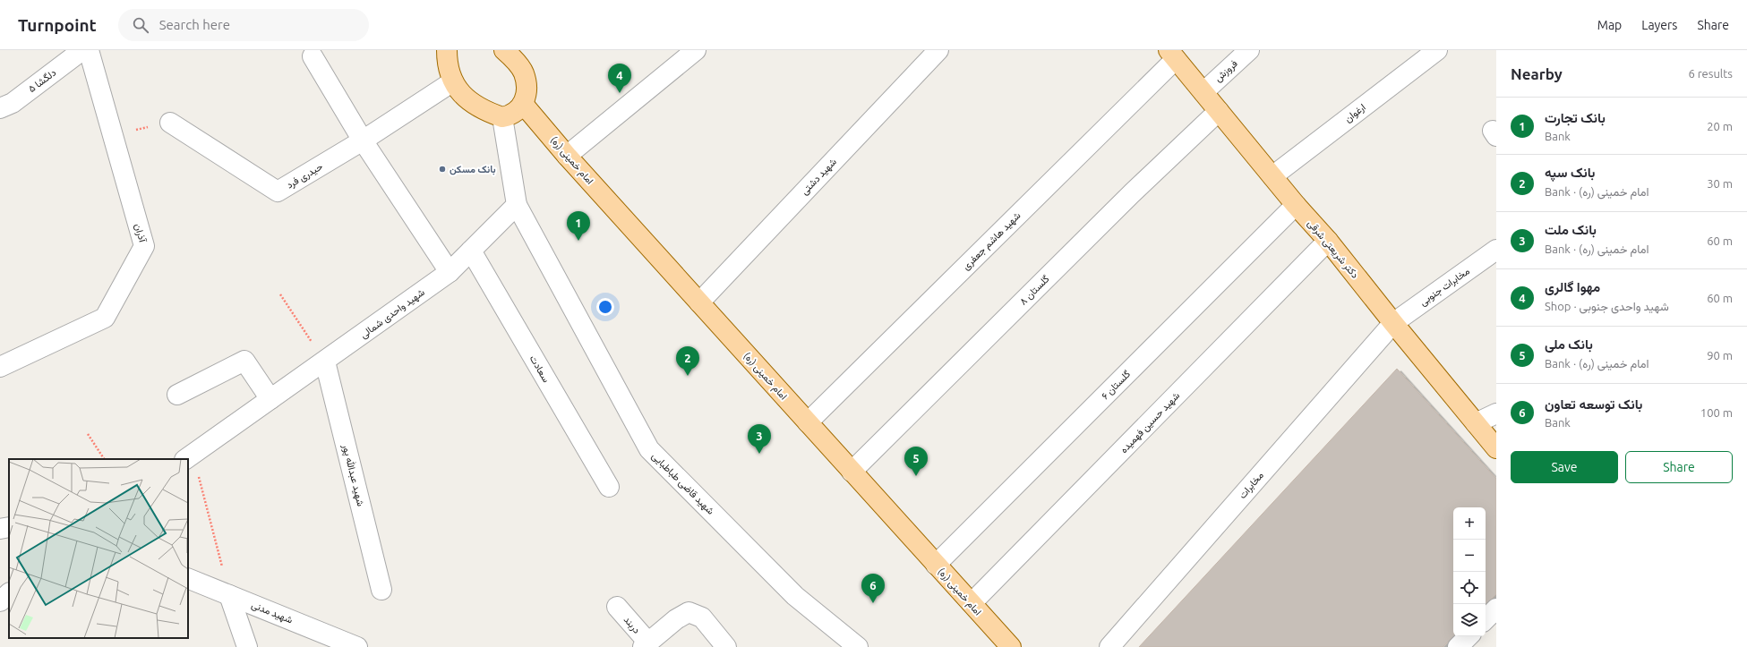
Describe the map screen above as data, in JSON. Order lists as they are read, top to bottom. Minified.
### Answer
{"streets":{"main road":["امام خمینی (ره)","دکتر شریعتی شرقی"],"street":["فروزش","دلگشا ۵","ارغوان","حیدری فرد","شهید دشتی","آذران","شهيد هاشم جعفری","مخابرات جنوبی","گلستان ۸","شهید واحدی شمالی","سعادت","گلستان ۶","شهيد حسین فهمیده","شهید عبدالله پور","شهید قاضی طباطبایی","مخابرات","شهيد مدنی","دربند"]},"crossings":[["فروزش","دکتر شریعتی شرقی"],["ارغوان","دکتر شریعتی شرقی"],["امام خمینی (ره)","شهید دشتی"],["امام خمینی (ره)","شهيد هاشم جعفری"],["امام خمینی (ره)","گلستان ۸"],["امام خمینی (ره)","گلستان ۶"],["امام خمینی (ره)","شهيد حسین فهمیده"],["شهيد هاشم جعفری","دکتر شریعتی شرقی"],["دکتر شریعتی شرقی","مخابرات جنوبی"],["دکتر شریعتی شرقی","گلستان ۸"],["دکتر شریعتی شرقی","گلستان ۶"],["دکتر شریعتی شرقی","شهيد حسین فهمیده"],["دکتر شریعتی شرقی","مخابرات"],["مخابرات جنوبی","مخابرات"],["شهید واحدی شمالی","سعادت"],["شهید واحدی شمالی","شهید عبدالله پور"],["شهید واحدی شمالی","شهید قاضی طباطبایی"]],"places":["بانک مسکن"],"page":{"header":"Turnpoint","search":"Search here","nav":["Map","Layers","Share"],"heading":["Nearby","6 results"],"pins":["4","1","2","3","5","6"],"list":[{"mark":"1","name":"بانک تجارت","note":"Bank","value":"20 m"},{"mark":"2","name":"بانک سپه","note":"Bank · امام خمینی (ره)","value":"30 m"},{"mark":"3","name":"بانک ملت","note":"Bank · امام خمینی (ره)","value":"60 m"},{"mark":"4","name":"مهوا گالری","note":"Shop · شهید واحدی جنوبی","value":"60 m"},{"mark":"5","name":"بانک ملی","note":"Bank · امام خمینی (ره)","value":"90 m"},{"mark":"6","name":"بانک توسعه تعاون","note":"Bank","value":"100 m"}],"buttons":["Save","Share"],"map_buttons":["+","−"]}}
